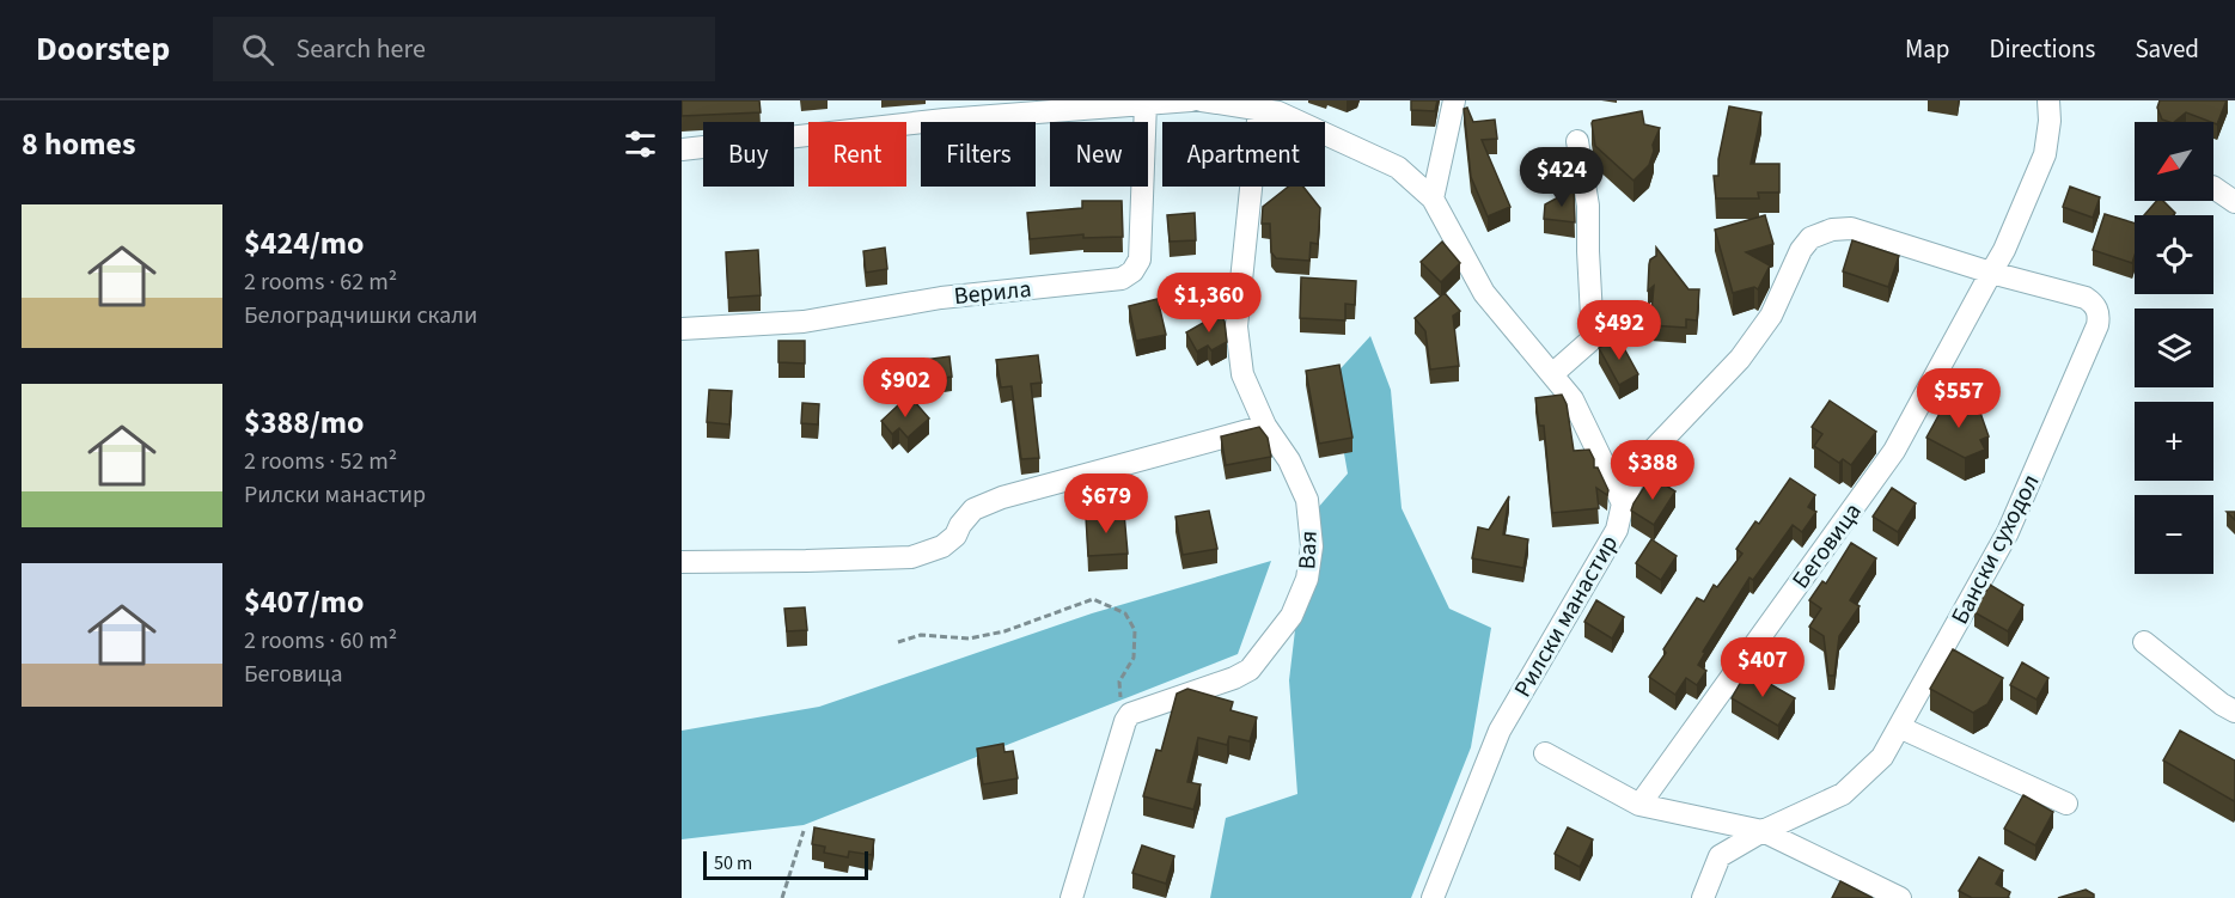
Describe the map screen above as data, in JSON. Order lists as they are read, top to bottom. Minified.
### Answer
{"streets":{"street":["Верила","Беговица","Бански суходол","Вая","Рилски манастир"]},"crossings":[["Беговица","Бански суходол"],["Беговица","Рилски манастир"],["Бански суходол","Рилски манастир"]],"scale_bar":"50 m","north":"bottom left","page":{"header":"Doorstep","search":"Search here","nav":["Map","Directions","Saved"],"heading":"8 homes","map_buttons":["+","−"],"chip":["Buy","Rent","Filters","New","Apartment"],"price":["$424","$1,360","$492","$902","$557","$388","$679","$407"],"list":[{"name":"$424/mo","note":"2 rooms · 62 m² · Белоградчишки скали"},{"name":"$388/mo","note":"2 rooms · 52 m² · Рилски манастир"},{"name":"$407/mo","note":"2 rooms · 60 m² · Беговица"}],"scale":"50 m"}}
